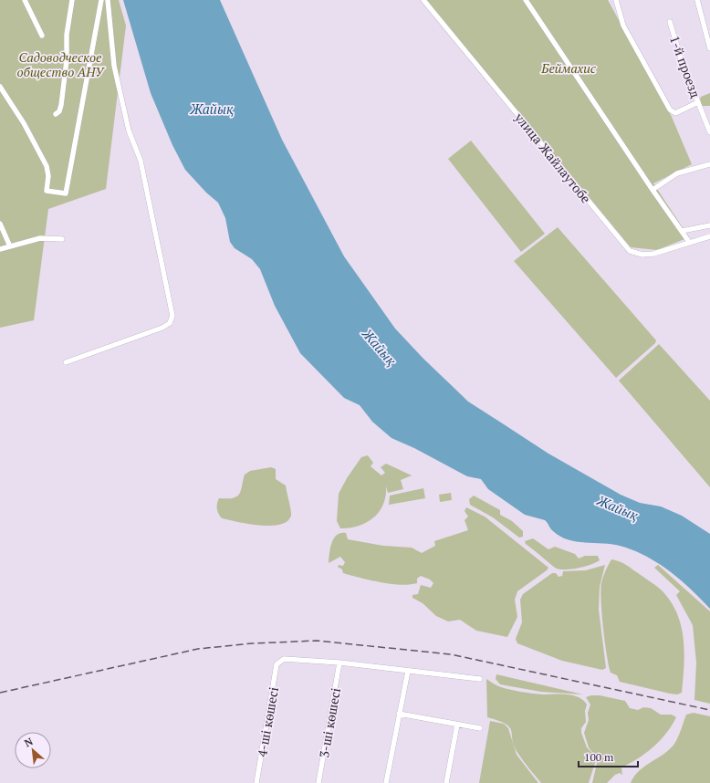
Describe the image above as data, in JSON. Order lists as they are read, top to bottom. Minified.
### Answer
{"streets":{"street":["1-й проезд","улица Жайлаутобе","4-шi көшесі","3-шi көшесі"]},"crossings":[["4-шi көшесі","3-шi көшесі"]],"water":["Жайық"],"parks":["Садоводческое общество АНУ","Беймахис"],"scale_bar":"100 m","north":"top left"}
